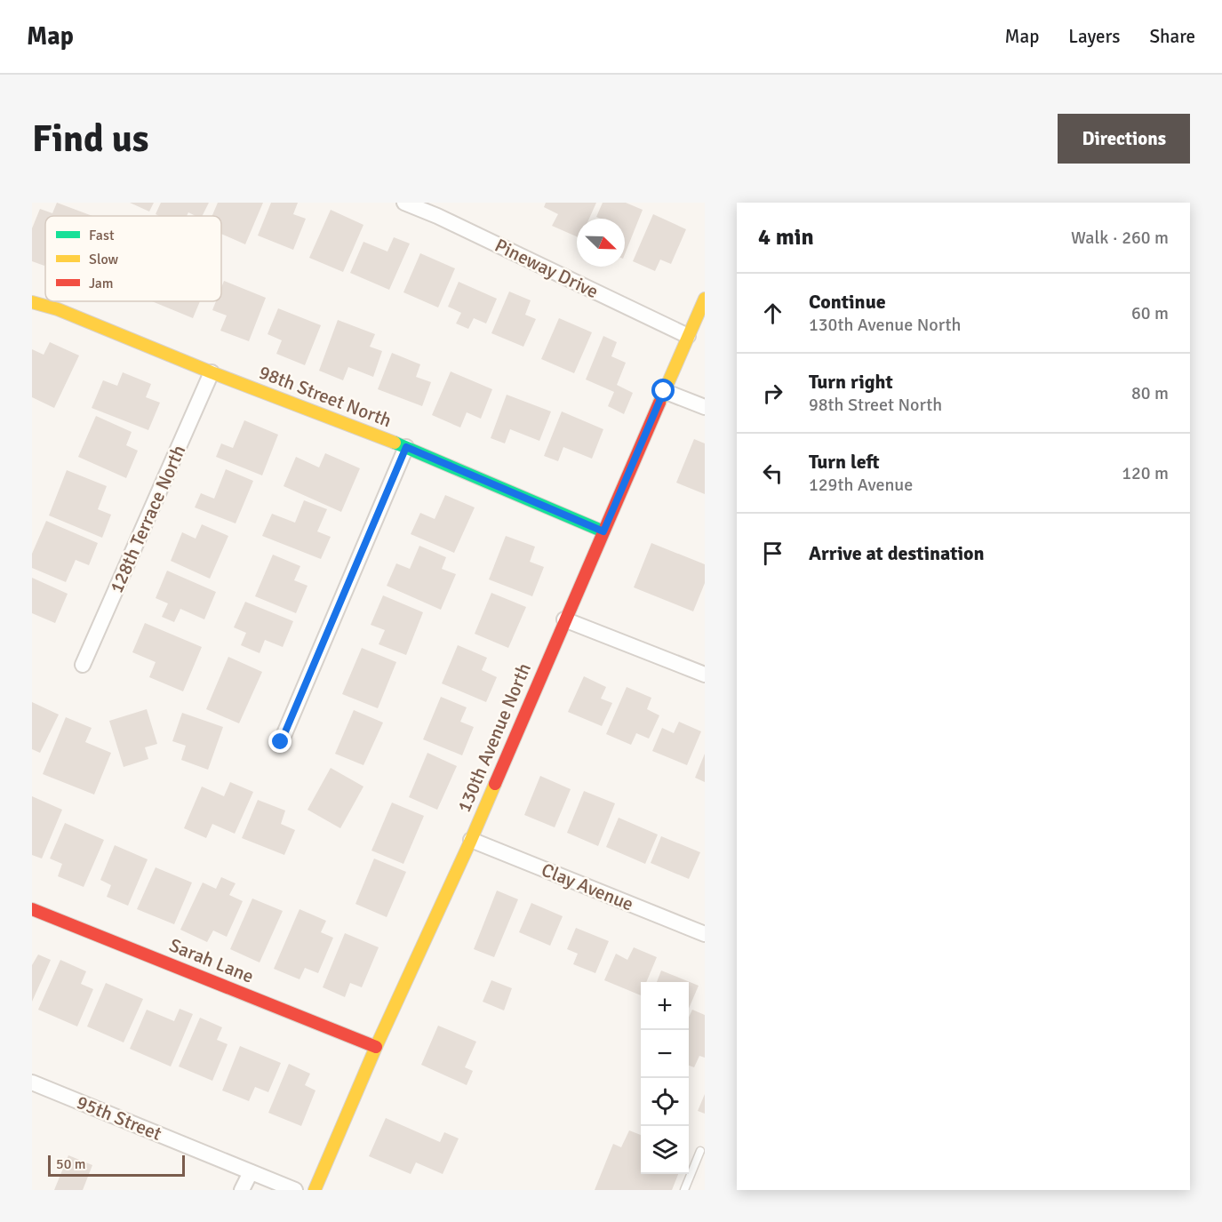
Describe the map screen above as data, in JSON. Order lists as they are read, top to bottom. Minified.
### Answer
{"streets":{"street":["Pineway Drive","98th Street North","128th Terrace North","130th Avenue North","Clay Avenue","Sarah Lane","95th Street"]},"crossings":[["Pineway Drive","130th Avenue North"],["98th Street North","128th Terrace North"],["98th Street North","130th Avenue North"],["130th Avenue North","Clay Avenue"],["130th Avenue North","Sarah Lane"]],"legend":["Fast","Slow","Jam"],"scale_bar":"50 m","north":"bottom right","page":{"header":"Map","nav":["Map","Layers","Share"],"buttons":"Directions","title":"Find us","heading":["4 min","Walk · 260 m"],"list":[["Continue","130th Avenue North","60 m"],["Turn right","98th Street North","80 m"],["Turn left","129th Avenue","120 m"],"Arrive at destination"],"map_buttons":["+","−"],"scale":"50 m"}}
